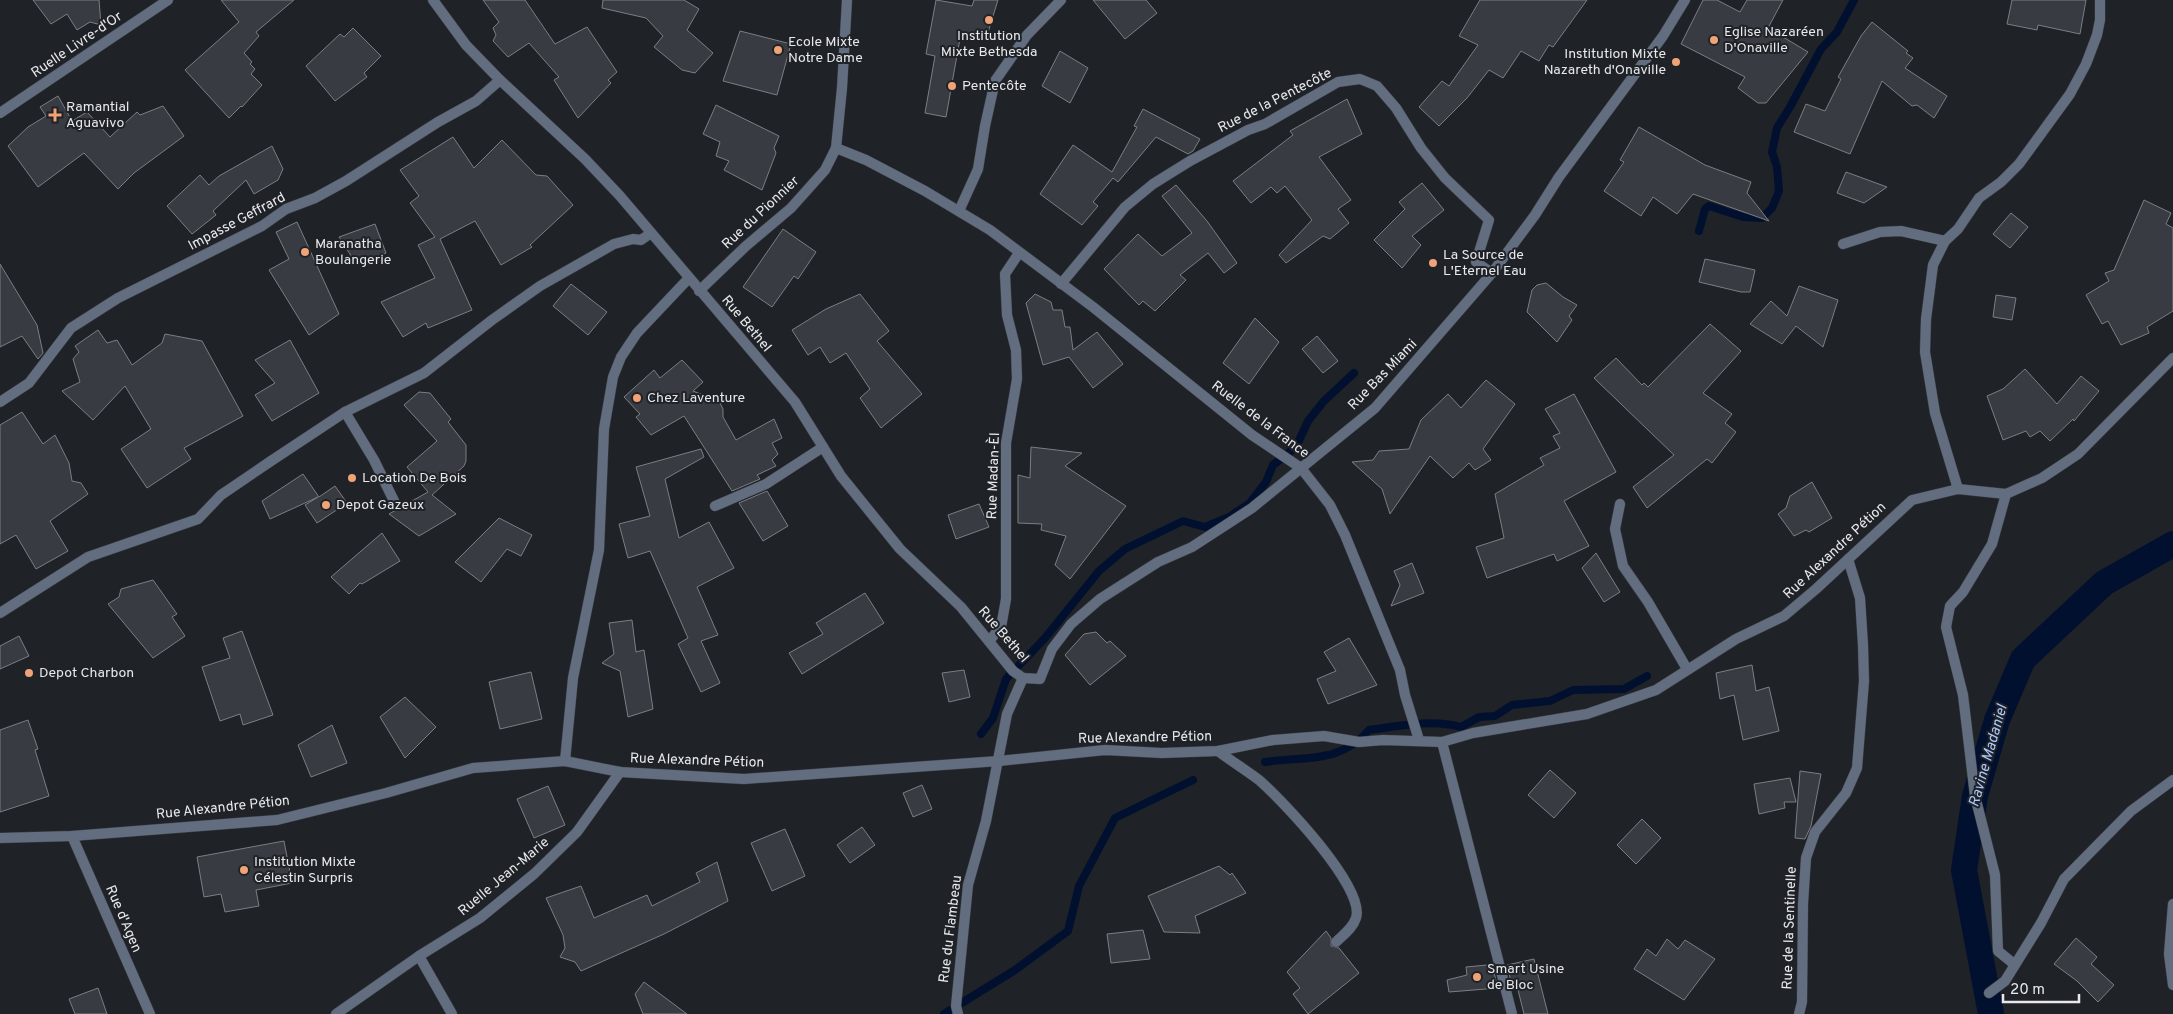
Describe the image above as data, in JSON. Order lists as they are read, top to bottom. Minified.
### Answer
{"streets":{"street":["Ruelle Livre-d'Or","Rue de la Pentecôte","Rue du Pionnier","Impasse Geffrard","Rue Bethel","Rue Bas Miami","Ruelle de la France","Rue Madan-Èl","Rue Alexandre Pétion","Ruelle Jean-Marie","Rue d'Agen","Rue de la Sentinelle","Rue du Flambeau"]},"crossings":[["Rue de la Pentecôte","Rue Bas Miami"],["Rue de la Pentecôte","Ruelle de la France"],["Rue du Pionnier","Rue Bethel"],["Rue du Pionnier","Ruelle de la France"],["Impasse Geffrard","Rue Bethel"],["Rue Bethel","Rue Bas Miami"],["Rue Bethel","Rue Madan-Èl"],["Rue Bethel","Rue du Flambeau"],["Rue Bas Miami","Ruelle de la France"],["Rue Bas Miami","Rue du Flambeau"],["Ruelle de la France","Rue Madan-Èl"],["Ruelle de la France","Rue Alexandre Pétion"],["Rue Alexandre Pétion","Ruelle Jean-Marie"],["Rue Alexandre Pétion","Rue d'Agen"],["Rue Alexandre Pétion","Rue de la Sentinelle"],["Rue Alexandre Pétion","Rue du Flambeau"]],"water":["Ravine Madaniel"],"places":{"other":["Institution Mixte Bethesda","Eglise Nazaréen D'Onaville","Ecole Mixte Notre Dame","Institution Mixte Nazareth d'Onaville","Pentecôte","Maranatha Boulangerie","La Source de L'Eternel Eau","Chez Laventure","Location De Bois","Depot Gazeux","Depot Charbon","Institution Mixte Célestin Surpris","Smart Usine de Bloc"],"health":["Ramantial Aguavivo"]},"scale_bar":"20 m"}
